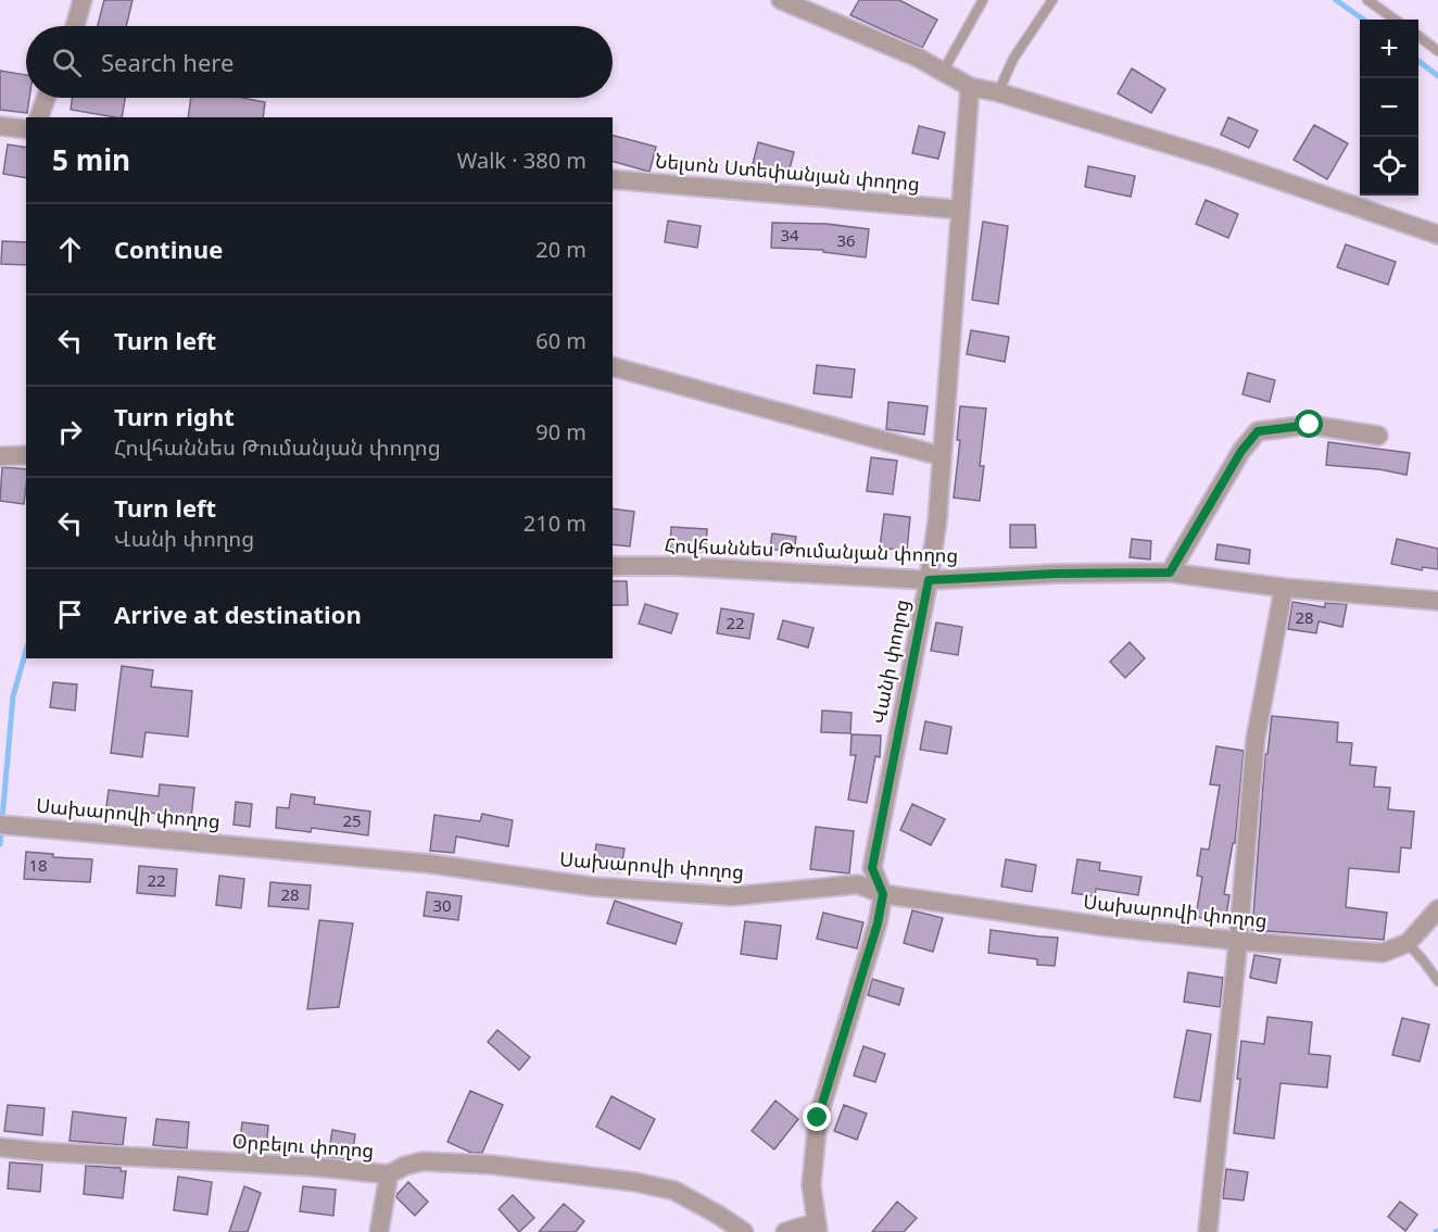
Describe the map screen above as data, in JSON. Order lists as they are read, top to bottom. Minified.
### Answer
{"streets":{"street":["Նելսոն Ստեփանյան փողոց","Հովհաննես Թումանյան փողոց","Վանի փողոց","Սախարովի փողոց","Օրբելու փողոց"]},"crossings":[["Նելսոն Ստեփանյան փողոց","Վանի փողոց"],["Հովհաննես Թումանյան փողոց","Վանի փողոց"],["Վանի փողոց","Սախարովի փողոց"]],"house_numbers":["34","36","28","22","25","18","22","28","30"],"page":{"map_buttons":["+","−"],"search":"Search here","heading":["5 min","Walk · 380 m"],"list":[["Continue","20 m"],["Turn left","60 m"],["Turn right","Հովհաննես Թումանյան փողոց","90 m"],["Turn left","Վանի փողոց","210 m"],"Arrive at destination"]}}
